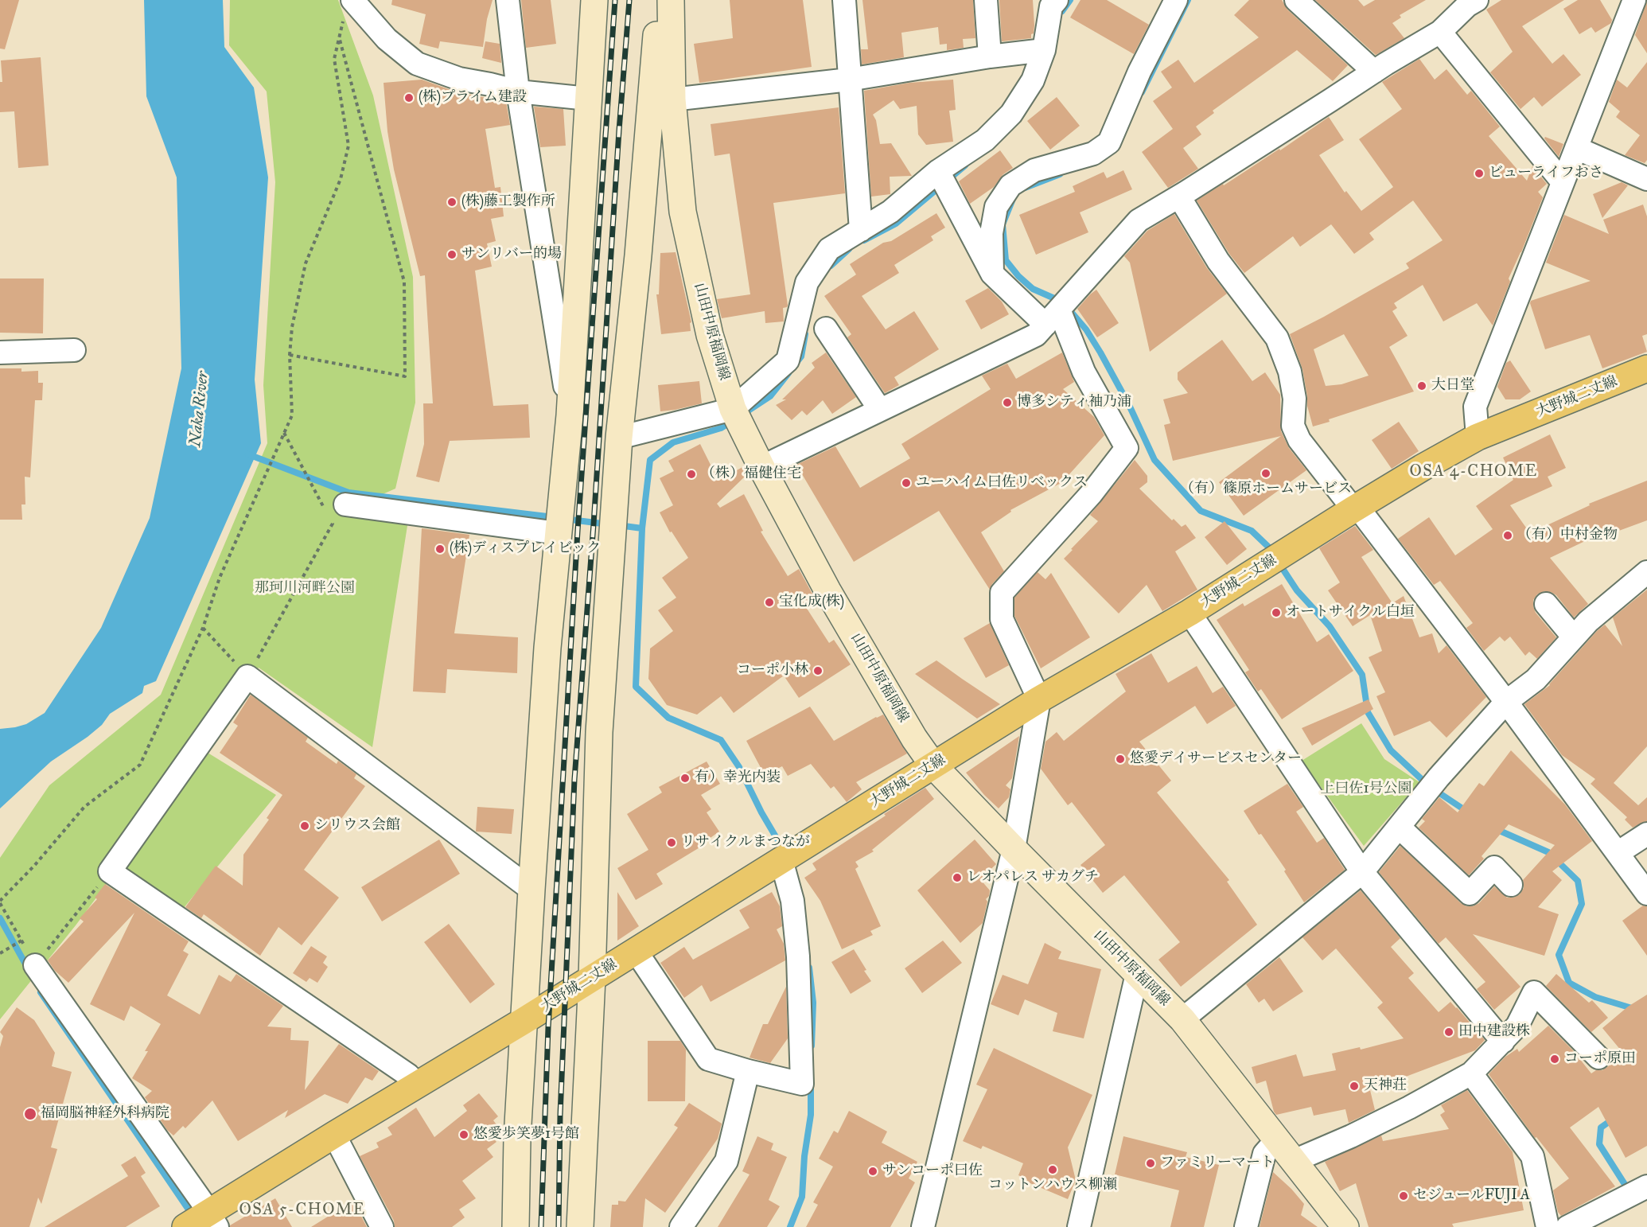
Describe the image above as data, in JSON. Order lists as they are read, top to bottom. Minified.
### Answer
{"streets":{"main road":["大野城二丈線"],"street":["山田中原福岡線"]},"crossings":[["山田中原福岡線","大野城二丈線"]],"districts":["OSA 4-CHOME","OSA 5-CHOME"],"water":["Naka River"],"parks":["那珂川河畔公園","上曰佐1号公園"],"places":["(株)プライム建設","ビューライフおさ","(株)藤工製作所","サンリバー的場","大日堂","博多シティ袖乃浦","（有）篠原ホームサービス","（株）福健住宅","ユーハイム曰佐リベックス","（有）中村金物","(株)ディスプレイビック","宝化成(株)","オートサイクル白垣","コーポ小林","悠愛デイサービスセンター","有）幸光内装","シリウス会館","リサイクルまつなが","レオパレス サカグチ","田中建設株","コーポ原田","天神荘","福岡脳神経外科病院","悠愛歩笑夢1号館","ファミリーマート","コットンハウス柳瀬","サンコーポ曰佐","セジュールFUJI A"]}
